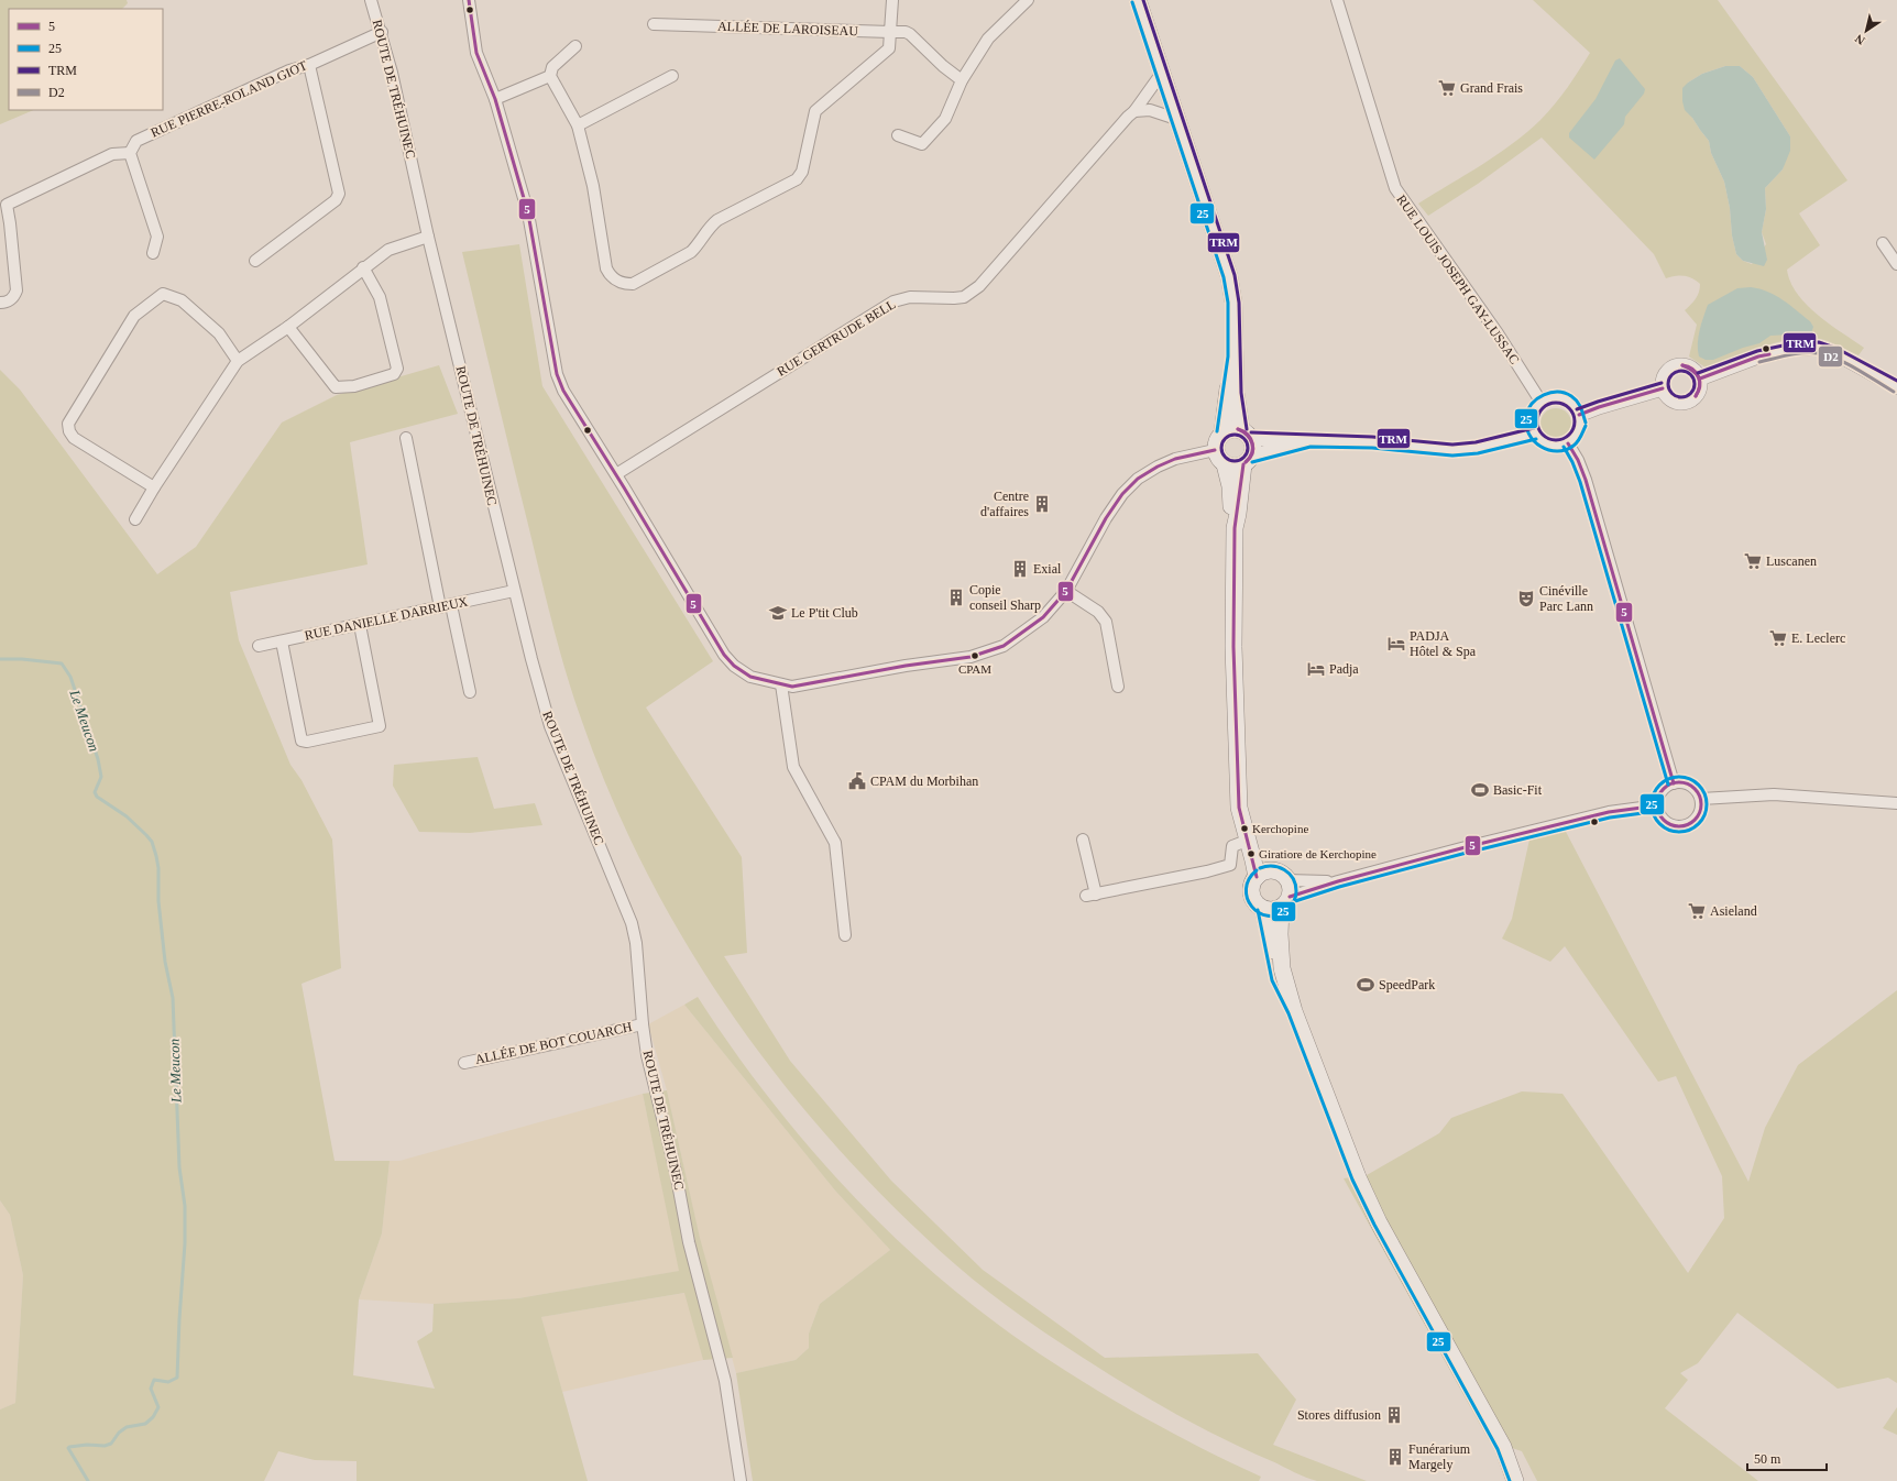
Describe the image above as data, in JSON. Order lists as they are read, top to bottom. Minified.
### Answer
{"streets":{"street":["ALLÉE DE LAROISEAU","ROUTE DE TRÉHUINEC","RUE PIERRE-ROLAND GIOT","RUE LOUIS JOSEPH GAY-LUSSAC","RUE GERTRUDE BELL","RUE DANIELLE DARRIEUX","ALLÉE DE BOT COUARCH"]},"crossings":[["ROUTE DE TRÉHUINEC","RUE PIERRE-ROLAND GIOT"],["ROUTE DE TRÉHUINEC","RUE DANIELLE DARRIEUX"],["ROUTE DE TRÉHUINEC","ALLÉE DE BOT COUARCH"]],"water":["Le Meucon"],"places":{"supermarket":["Grand Frais","Luscanen","E. Leclerc","Asieland"],"building":["Centre d'affaires","Exial","Copie conseil Sharp","Stores diffusion","Funérarium Margely"],"theatre":["Cinéville Parc Lann"],"school or university":["Le P'tit Club"],"hotel":["PADJA Hôtel & Spa","Padja"],"other":["CPAM","Kerchopine","Giratiore de Kerchopine"],"public building":["CPAM du Morbihan"],"sports":["Basic-Fit","SpeedPark"]},"lines":["transit line 5","transit line TRM","transit line 25","transit line D2"],"legend":["5","25","TRM","D2"],"scale_bar":"50 m","north":"bottom left"}
